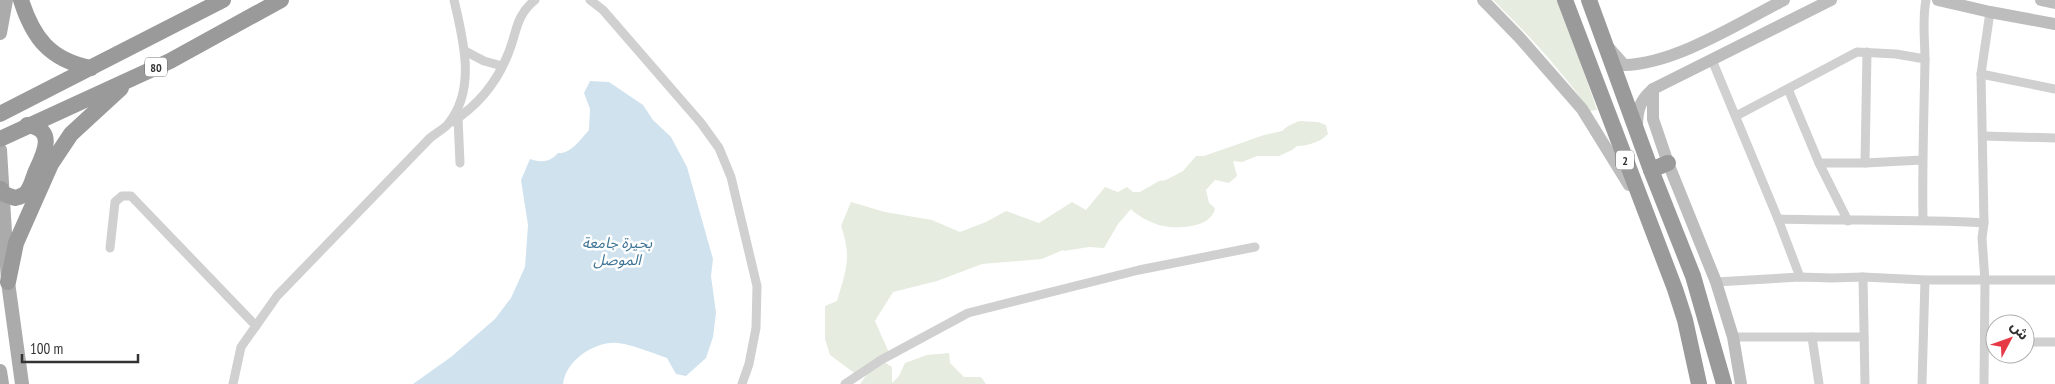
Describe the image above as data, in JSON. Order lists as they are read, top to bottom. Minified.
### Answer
{"streets":{"highway":["80","2"]},"water":["بحيرة جامعة الموصل"],"scale_bar":"100 m","north":"top right"}
